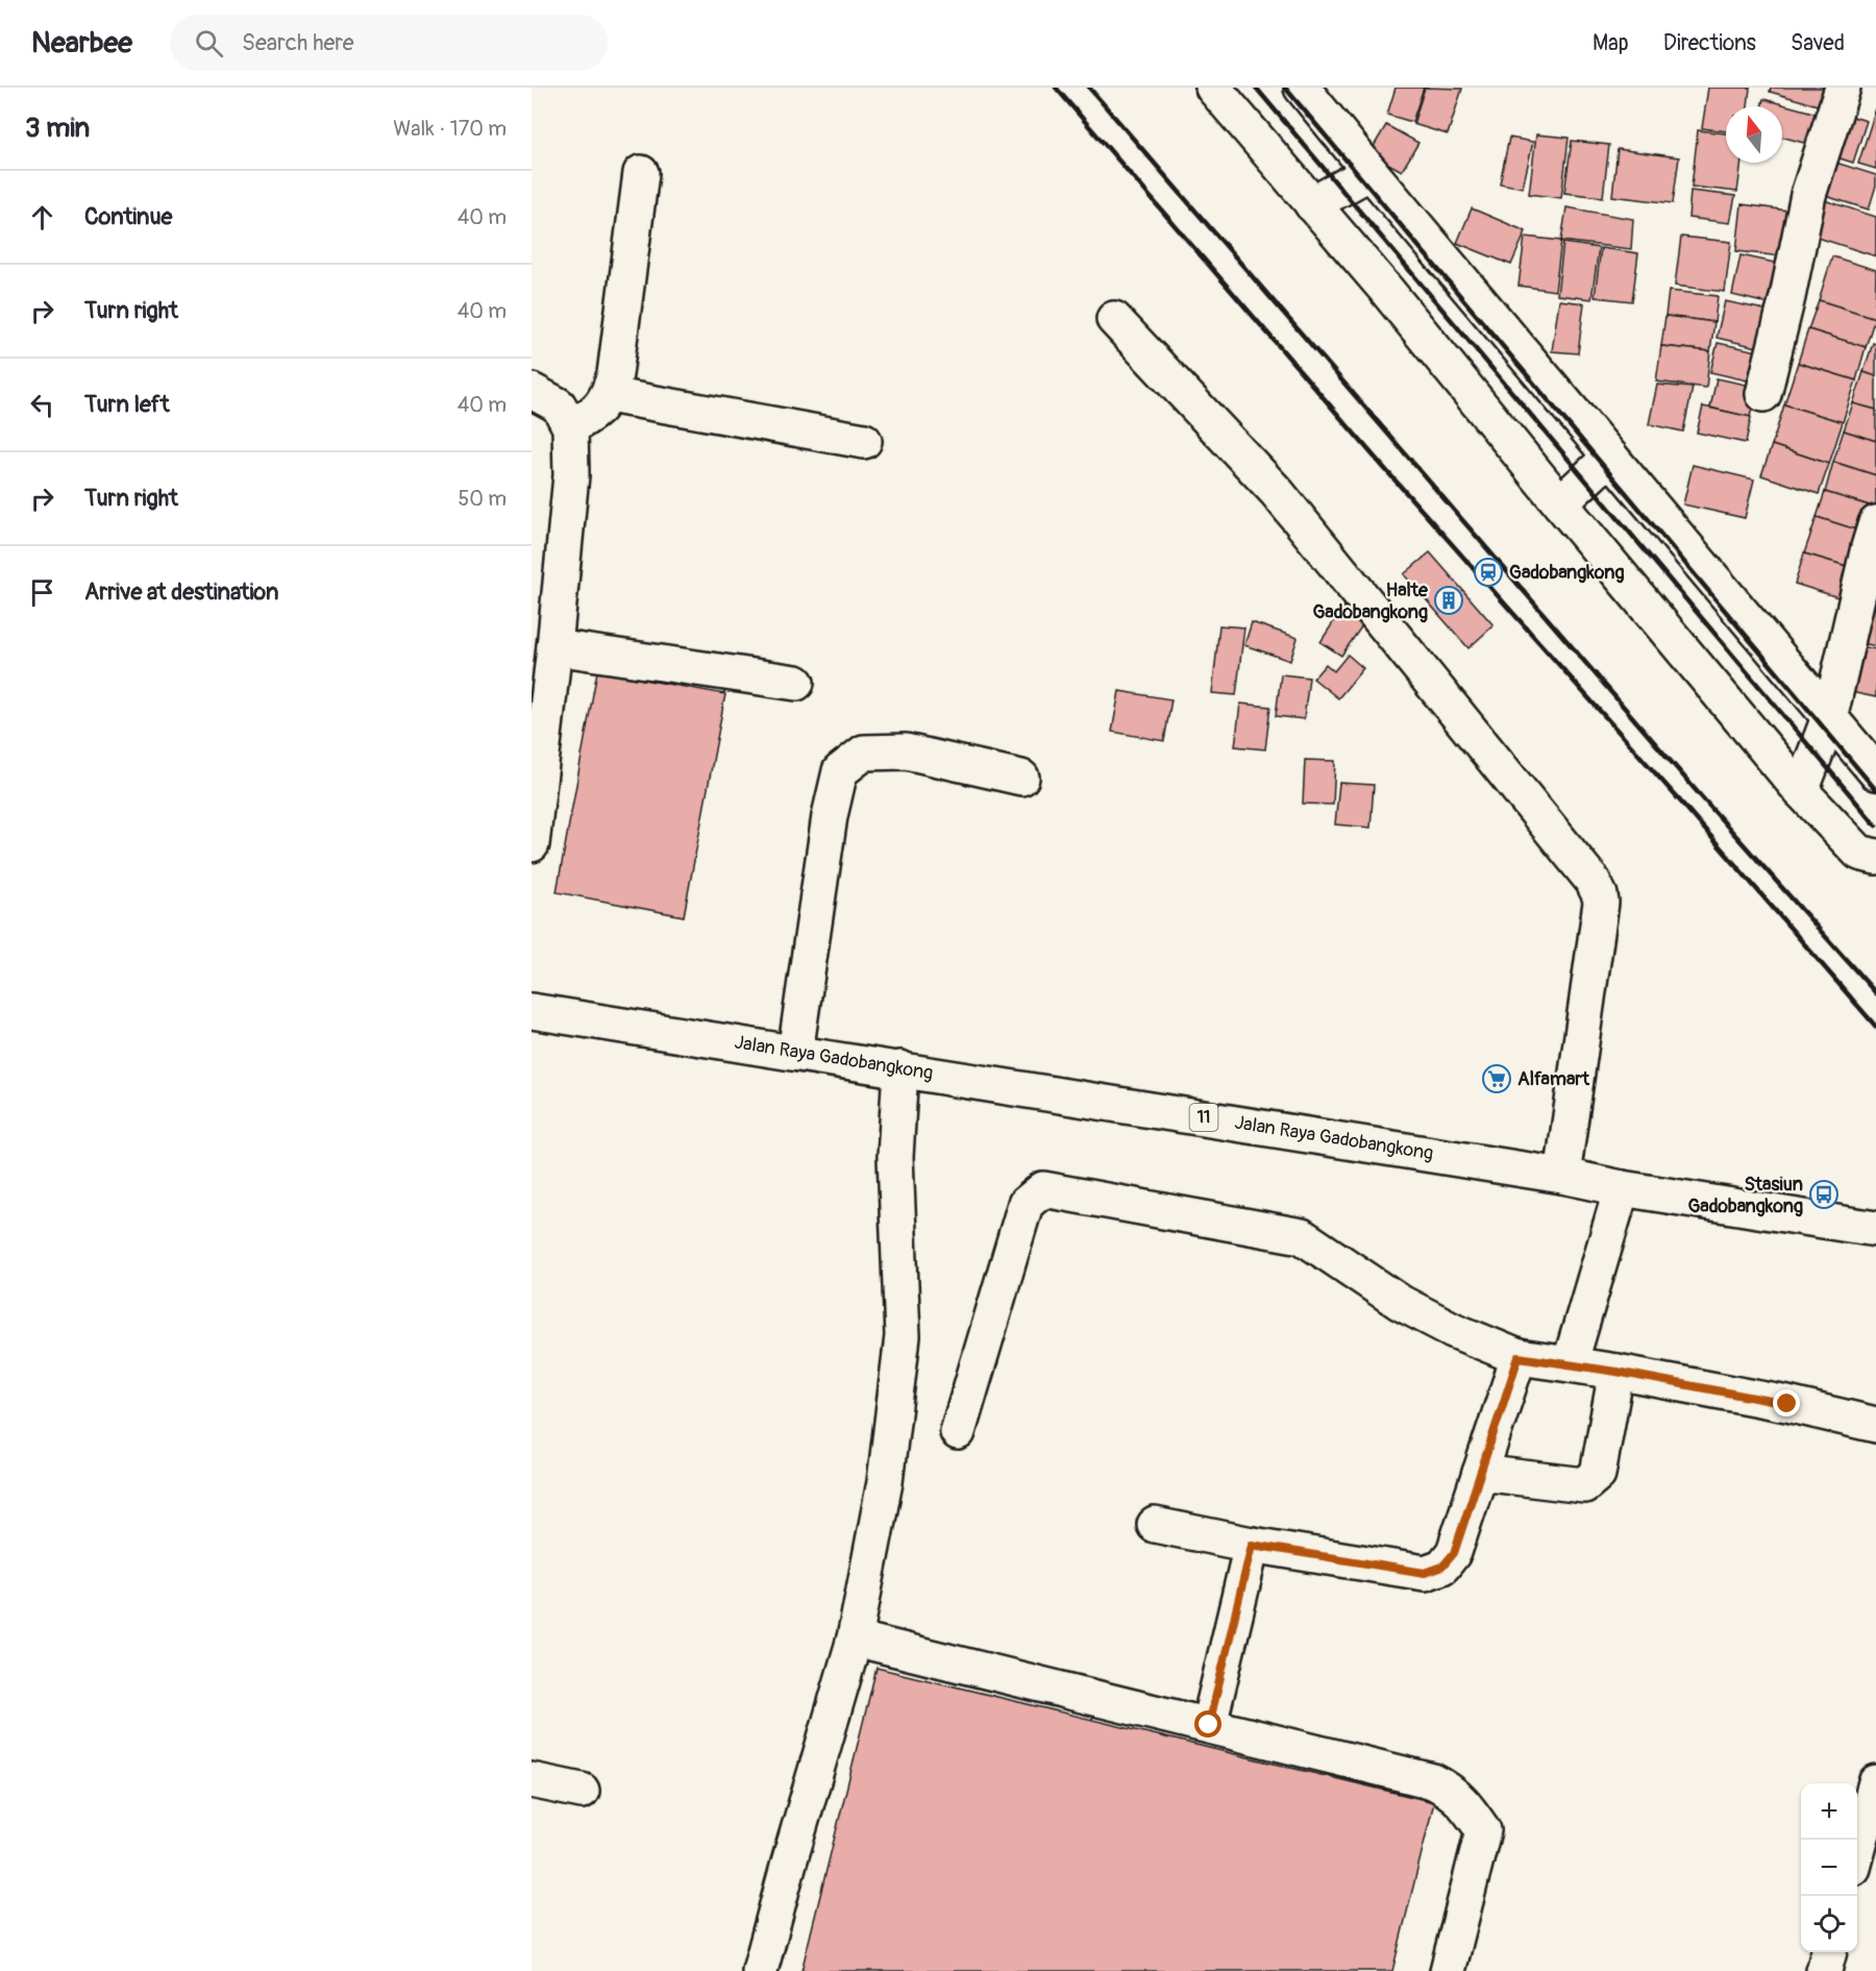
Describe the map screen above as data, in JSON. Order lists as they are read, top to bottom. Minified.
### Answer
{"streets":{"main road":["Jalan Raya Gadobangkong","11"]},"places":{"station":["Gadobangkong"],"building":["Halte Gadobangkong"],"supermarket":["Alfamart"],"bus stop":["Stasiun Gadobangkong"]},"north":"top","page":{"header":"Nearbee","search":"Search here","nav":["Map","Directions","Saved"],"heading":["3 min","Walk · 170 m"],"list":[["Continue","40 m"],["Turn right","40 m"],["Turn left","40 m"],["Turn right","50 m"],"Arrive at destination"],"map_buttons":["+","−"]}}
